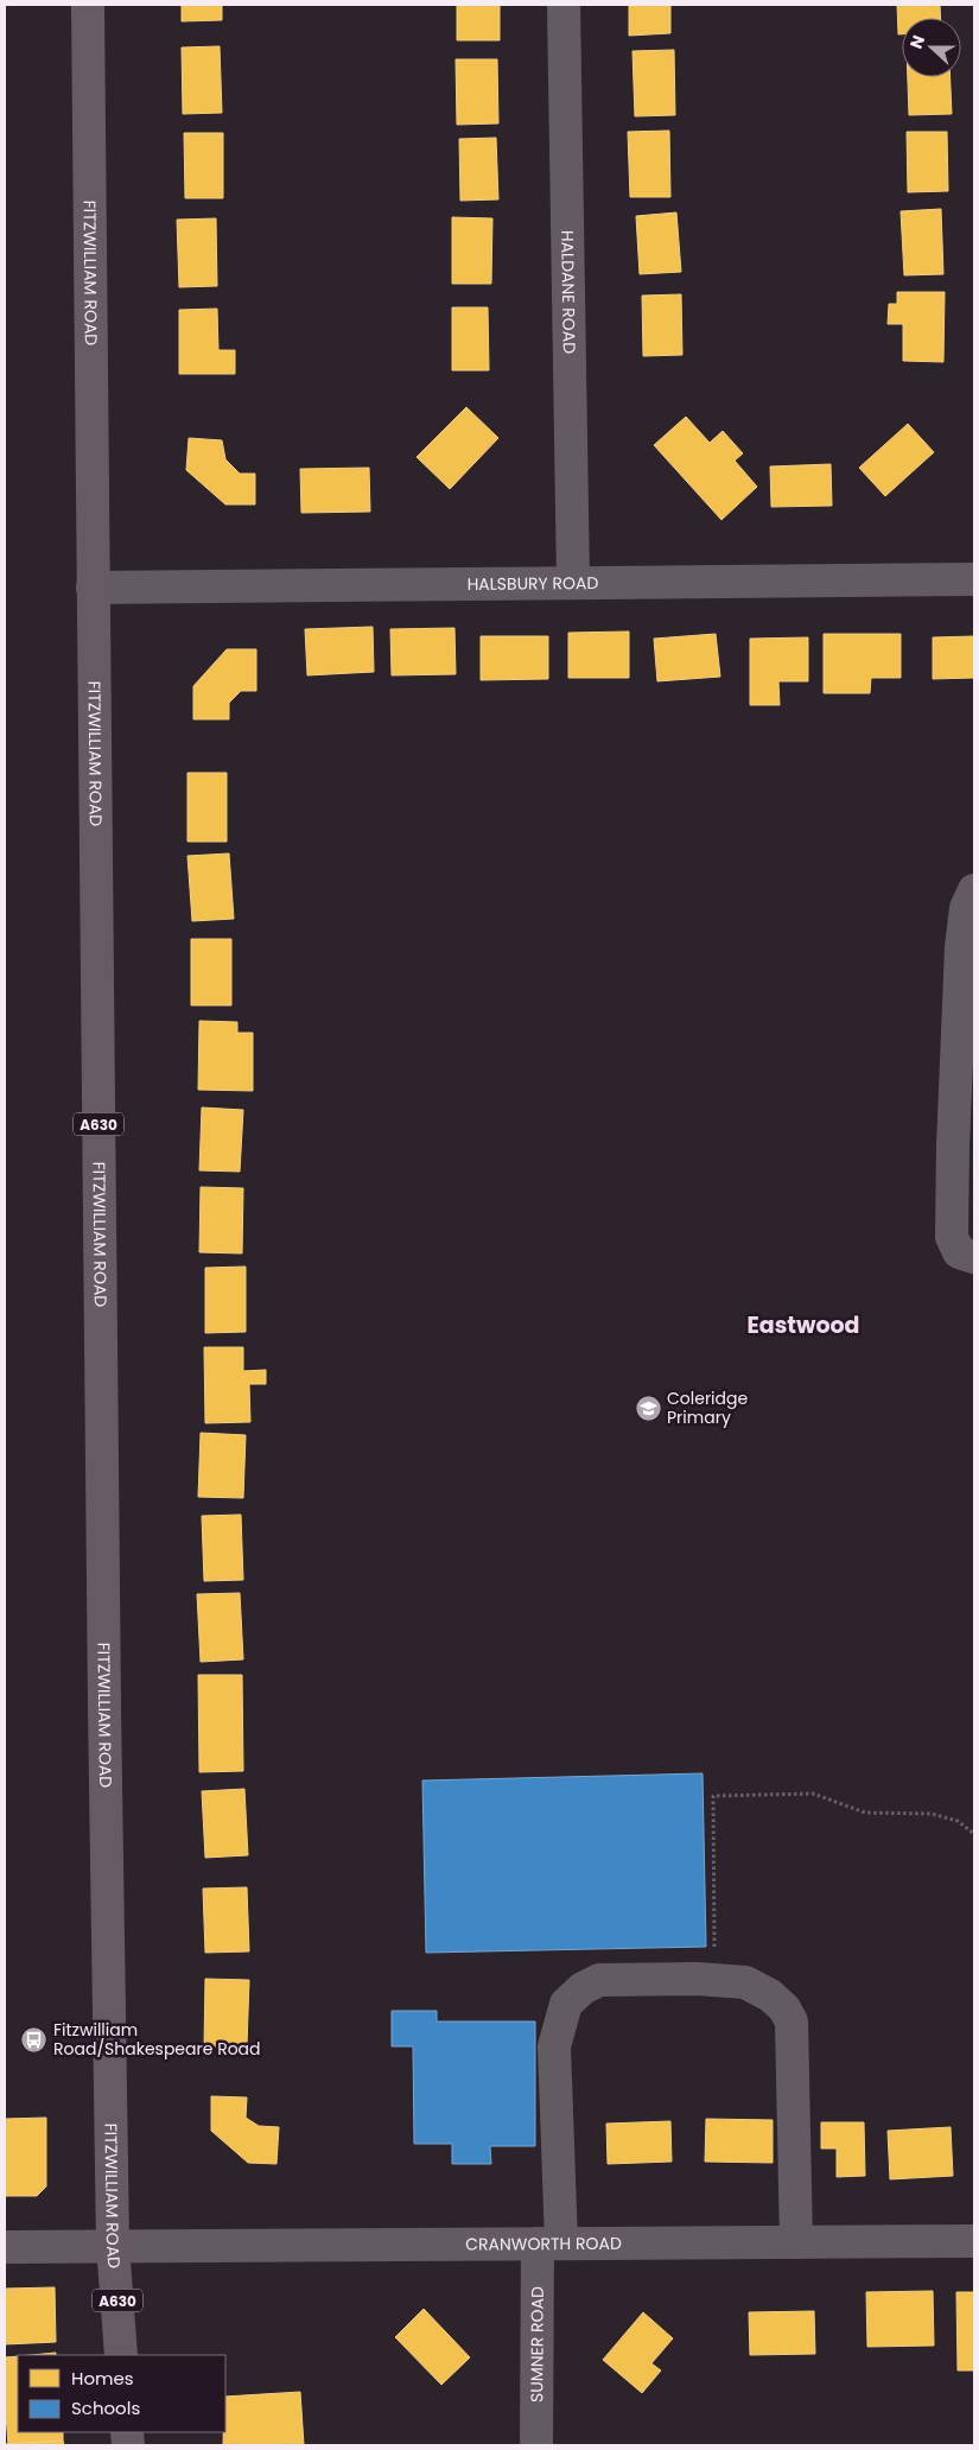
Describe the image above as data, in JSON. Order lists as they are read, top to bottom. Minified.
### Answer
{"streets":{"main road":["FITZWILLIAM ROAD","A630"],"street":["HALDANE ROAD","HALSBURY ROAD","CRANWORTH ROAD","SUMNER ROAD"]},"crossings":[["FITZWILLIAM ROAD","HALSBURY ROAD"],["FITZWILLIAM ROAD","CRANWORTH ROAD"],["HALDANE ROAD","HALSBURY ROAD"],["CRANWORTH ROAD","SUMNER ROAD"]],"districts":["Eastwood"],"places":{"school or university":["Coleridge Primary"],"bus stop":["Fitzwilliam Road/Shakespeare Road"]},"legend":["Homes","Schools"],"north":"left"}
